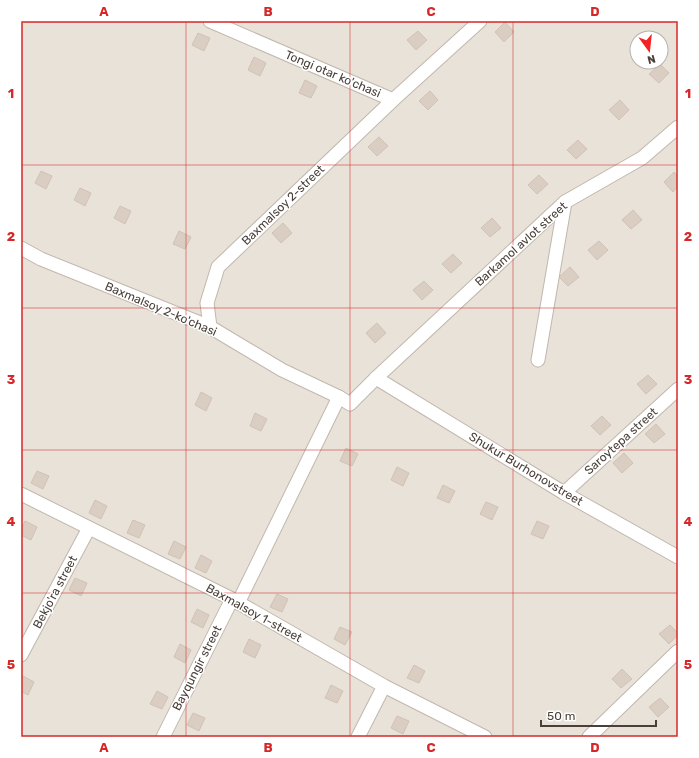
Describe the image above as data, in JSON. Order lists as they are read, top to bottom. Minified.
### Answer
{"streets":{"street":["Tongi otar ko'chasi","Baxmalsoy 2-street","Barkamol avlot street","Baxmalsoy 2-ko'chasi","Saroytepa street","Shukur Burhonovstreet","Bekjo'ra street","Baxmalsoy 1-street","Baуqungir street"]},"crossings":[["Tongi otar ko'chasi","Baxmalsoy 2-street"],["Baxmalsoy 2-street","Baxmalsoy 2-ko'chasi"],["Barkamol avlot street","Baxmalsoy 2-ko'chasi"],["Barkamol avlot street","Shukur Burhonovstreet"],["Baxmalsoy 2-ko'chasi","Shukur Burhonovstreet"],["Baxmalsoy 2-ko'chasi","Baуqungir street"],["Saroytepa street","Shukur Burhonovstreet"],["Bekjo'ra street","Baxmalsoy 1-street"],["Baxmalsoy 1-street","Baуqungir street"]],"scale_bar":"50 m","north":"bottom","grid":{"columns":["A","B","C","D"],"rows":["1","2","3","4","5"]}}
